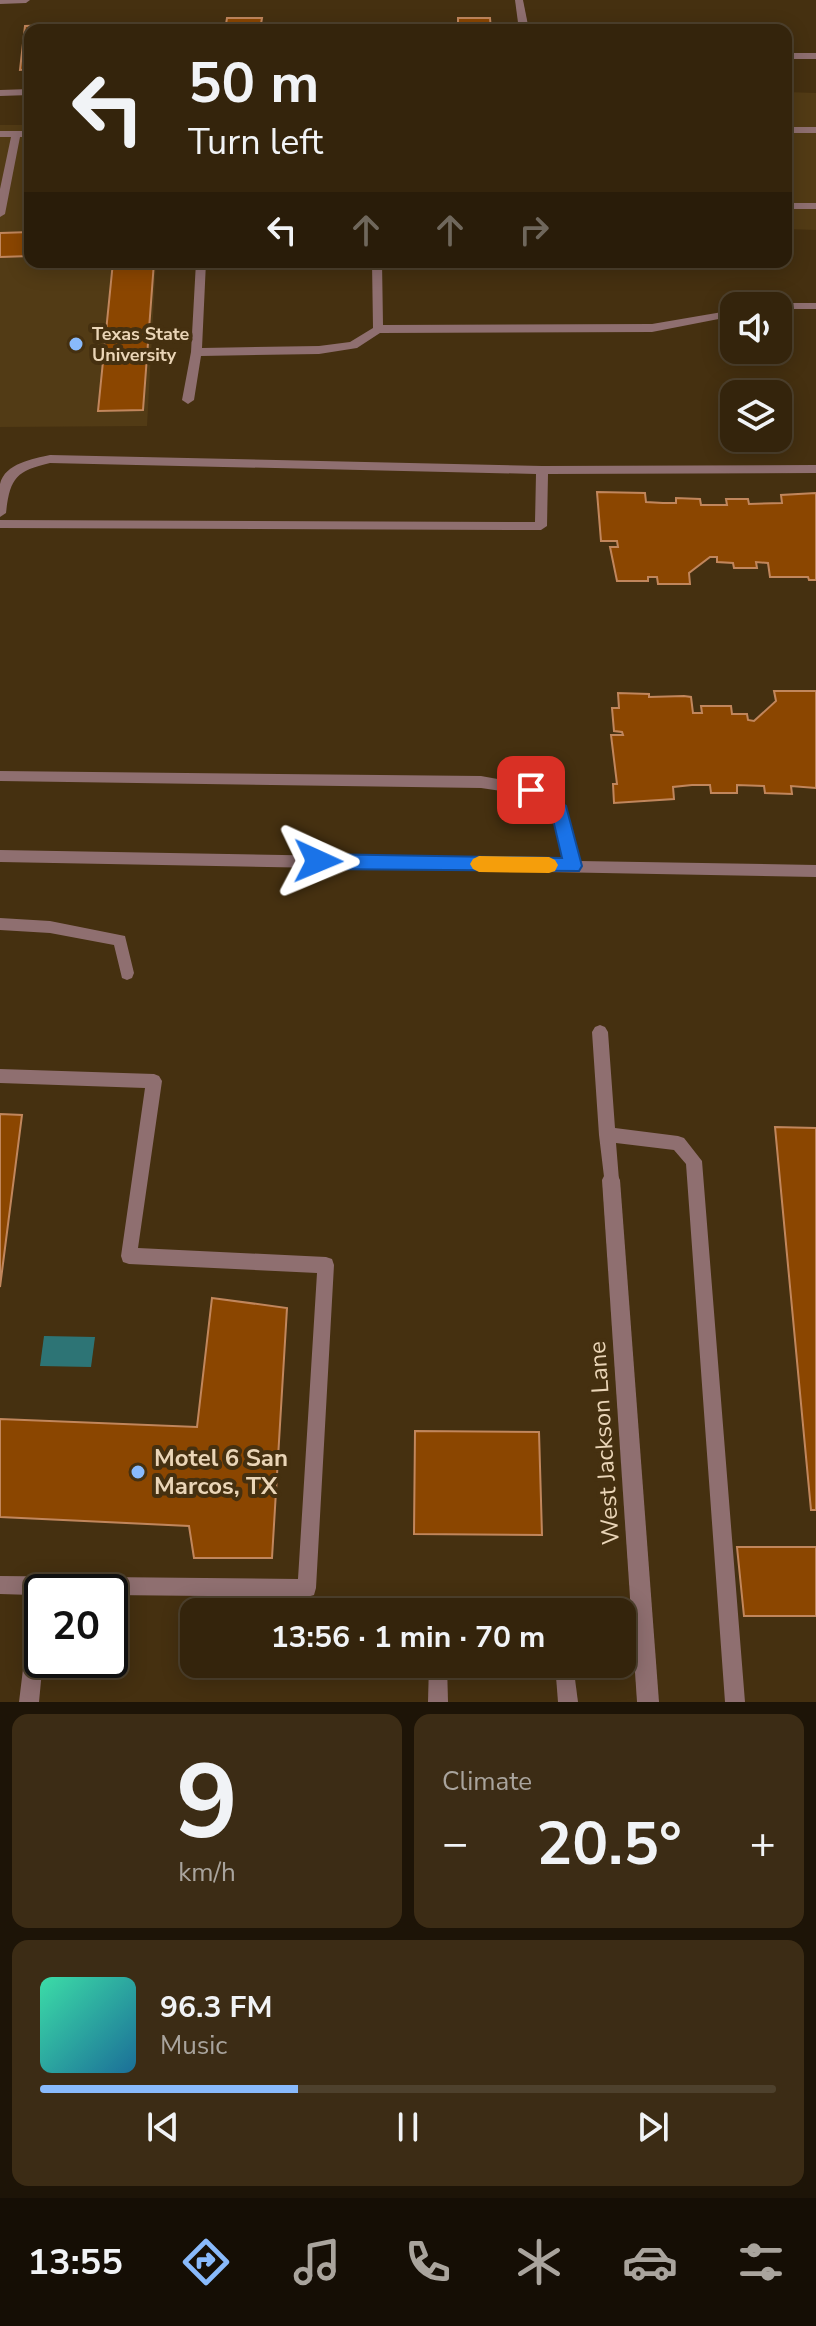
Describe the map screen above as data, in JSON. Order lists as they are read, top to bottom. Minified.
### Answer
{"streets":{"street":["West Jackson Lane"]},"places":["Texas State University","Motel 6 San Marcos, TX"],"page":{"turn":["50 m","Turn left"],"limit":"20","trip":"13:56 · 1 min · 70 m","tile":[["9","km/h"],"Climate"],"heat":["−","20.5°","+"],"song":["96.3 FM","Music"],"tabs":"13:55"}}
